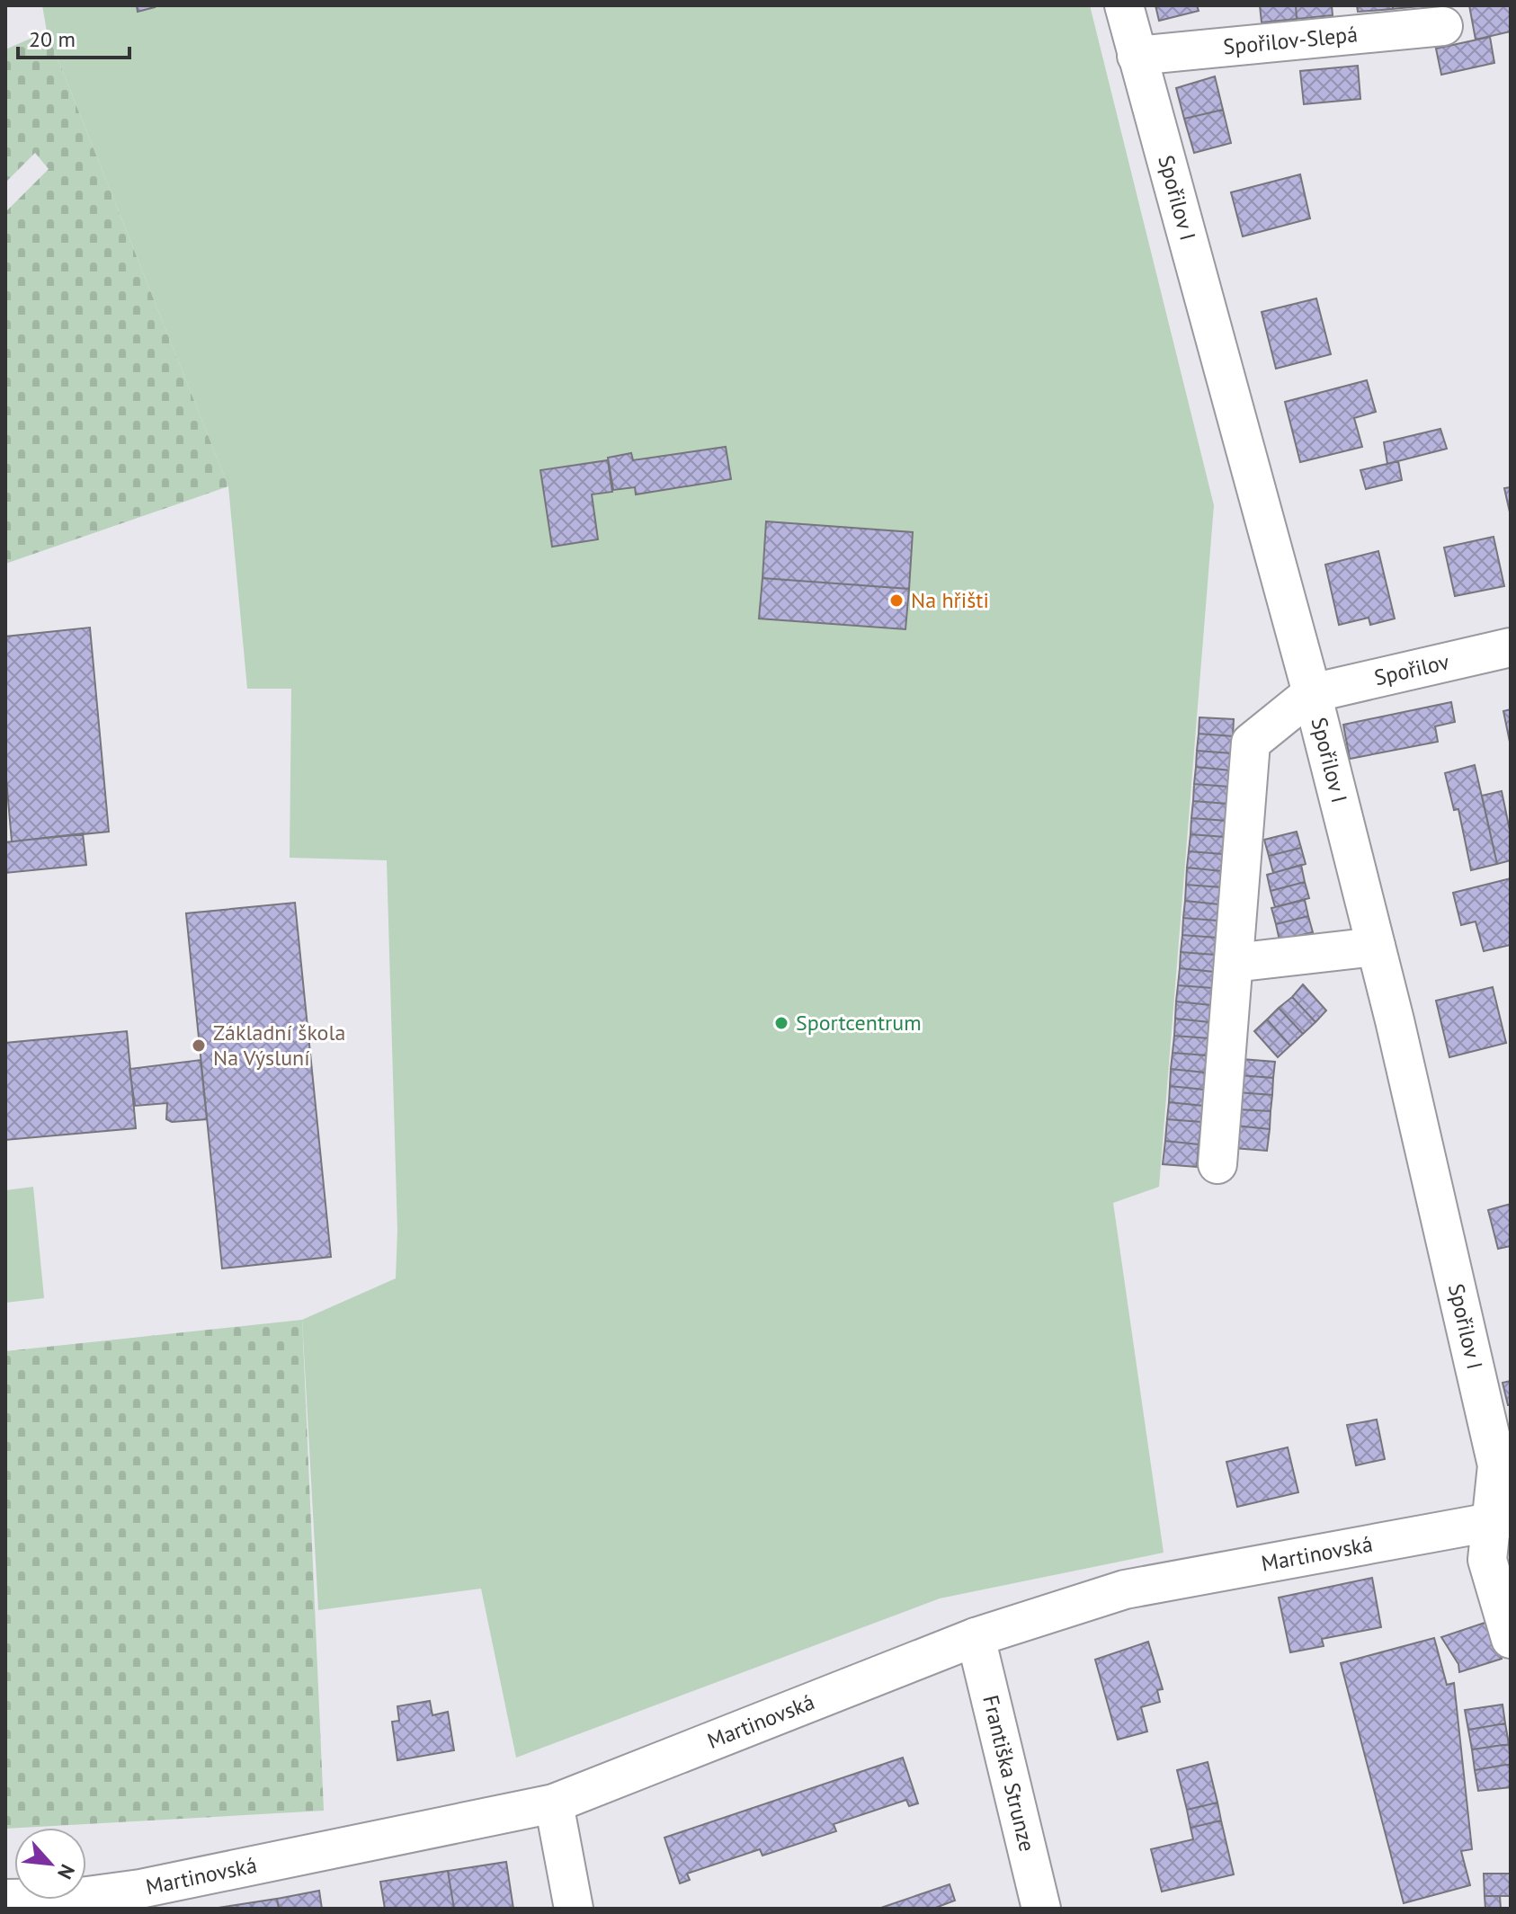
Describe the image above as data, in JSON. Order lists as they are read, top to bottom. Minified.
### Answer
{"streets":{"street":["Spořilov-Slepá","Spořilov I","Spořilov","Martinovská","Františka Strunze"]},"crossings":[["Spořilov-Slepá","Spořilov I"],["Spořilov I","Spořilov"],["Spořilov I","Martinovská"],["Martinovská","Františka Strunze"]],"places":["Na hřišti","Sportcentrum","Základní škola Na Výsluní"],"scale_bar":"20 m","north":"bottom right"}
